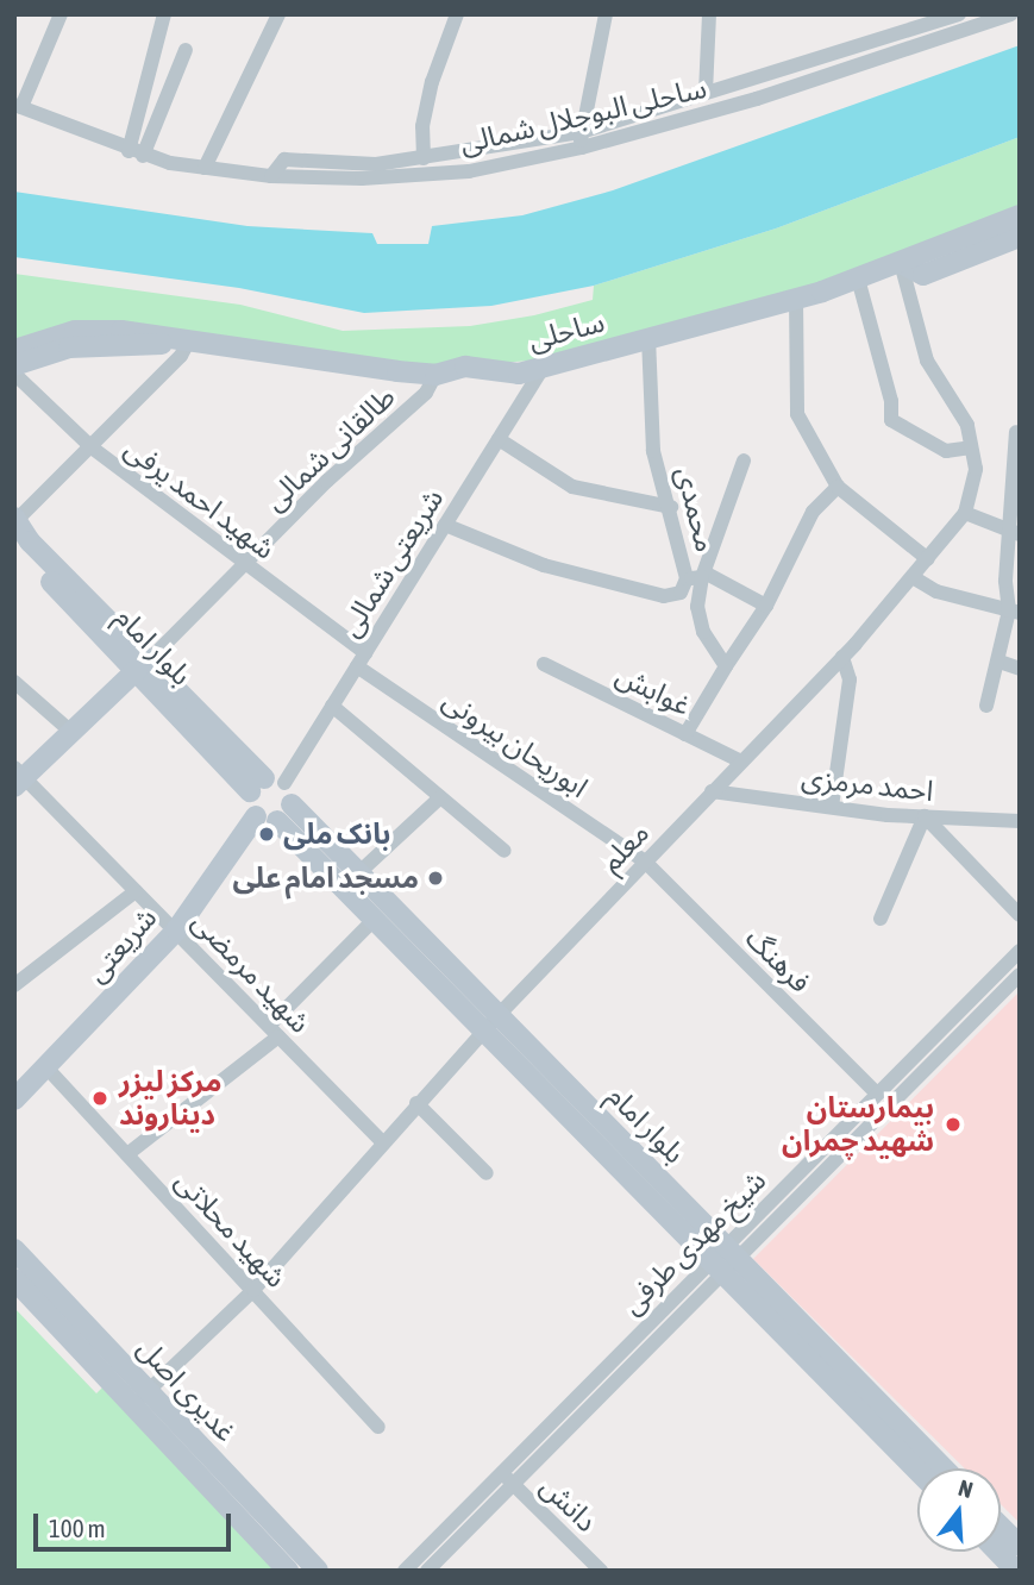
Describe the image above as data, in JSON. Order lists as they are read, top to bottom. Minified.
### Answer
{"streets":{"main road":["ساحلی","بلوار امام","شریعتی","غدیری اصل"],"street":["ساحلی البوجلال شمالی","طالقانی شمالی","شهید احمد یرفی","محمدی","شریعتی شمالی","غوابش","ابوریحان بیرونی","احمد مرمزی","معلم","فرهنگ","شهید مرمضی","شهید محلاتی","شیخ مهدی طرفی","دانش"]},"crossings":[["ساحلی","طالقانی شمالی"],["ساحلی","محمدی"],["ساحلی","شریعتی شمالی"],["ساحلی","معلم"],["طالقانی شمالی","شهید احمد یرفی"],["طالقانی شمالی","بلوار امام"],["شهید احمد یرفی","شریعتی شمالی"],["شهید احمد یرفی","ابوریحان بیرونی"],["محمدی","شریعتی شمالی"],["شریعتی شمالی","بلوار امام"],["شریعتی شمالی","ابوریحان بیرونی"],["بلوار امام","معلم"],["بلوار امام","شیخ مهدی طرفی"],["غوابش","معلم"],["ابوریحان بیرونی","معلم"],["ابوریحان بیرونی","فرهنگ"],["احمد مرمزی","معلم"],["معلم","فرهنگ"],["معلم","شهید مرمضی"],["معلم","شهید محلاتی"],["معلم","غدیری اصل"],["شریعتی","شهید مرمضی"],["شریعتی","شهید محلاتی"],["فرهنگ","شیخ مهدی طرفی"],["شیخ مهدی طرفی","دانش"]],"places":["بانک ملی","مسجد امام علی","مرکز لیزر دیناروند","بیمارستان شهید چمران"],"scale_bar":"100 m","north":"top"}
